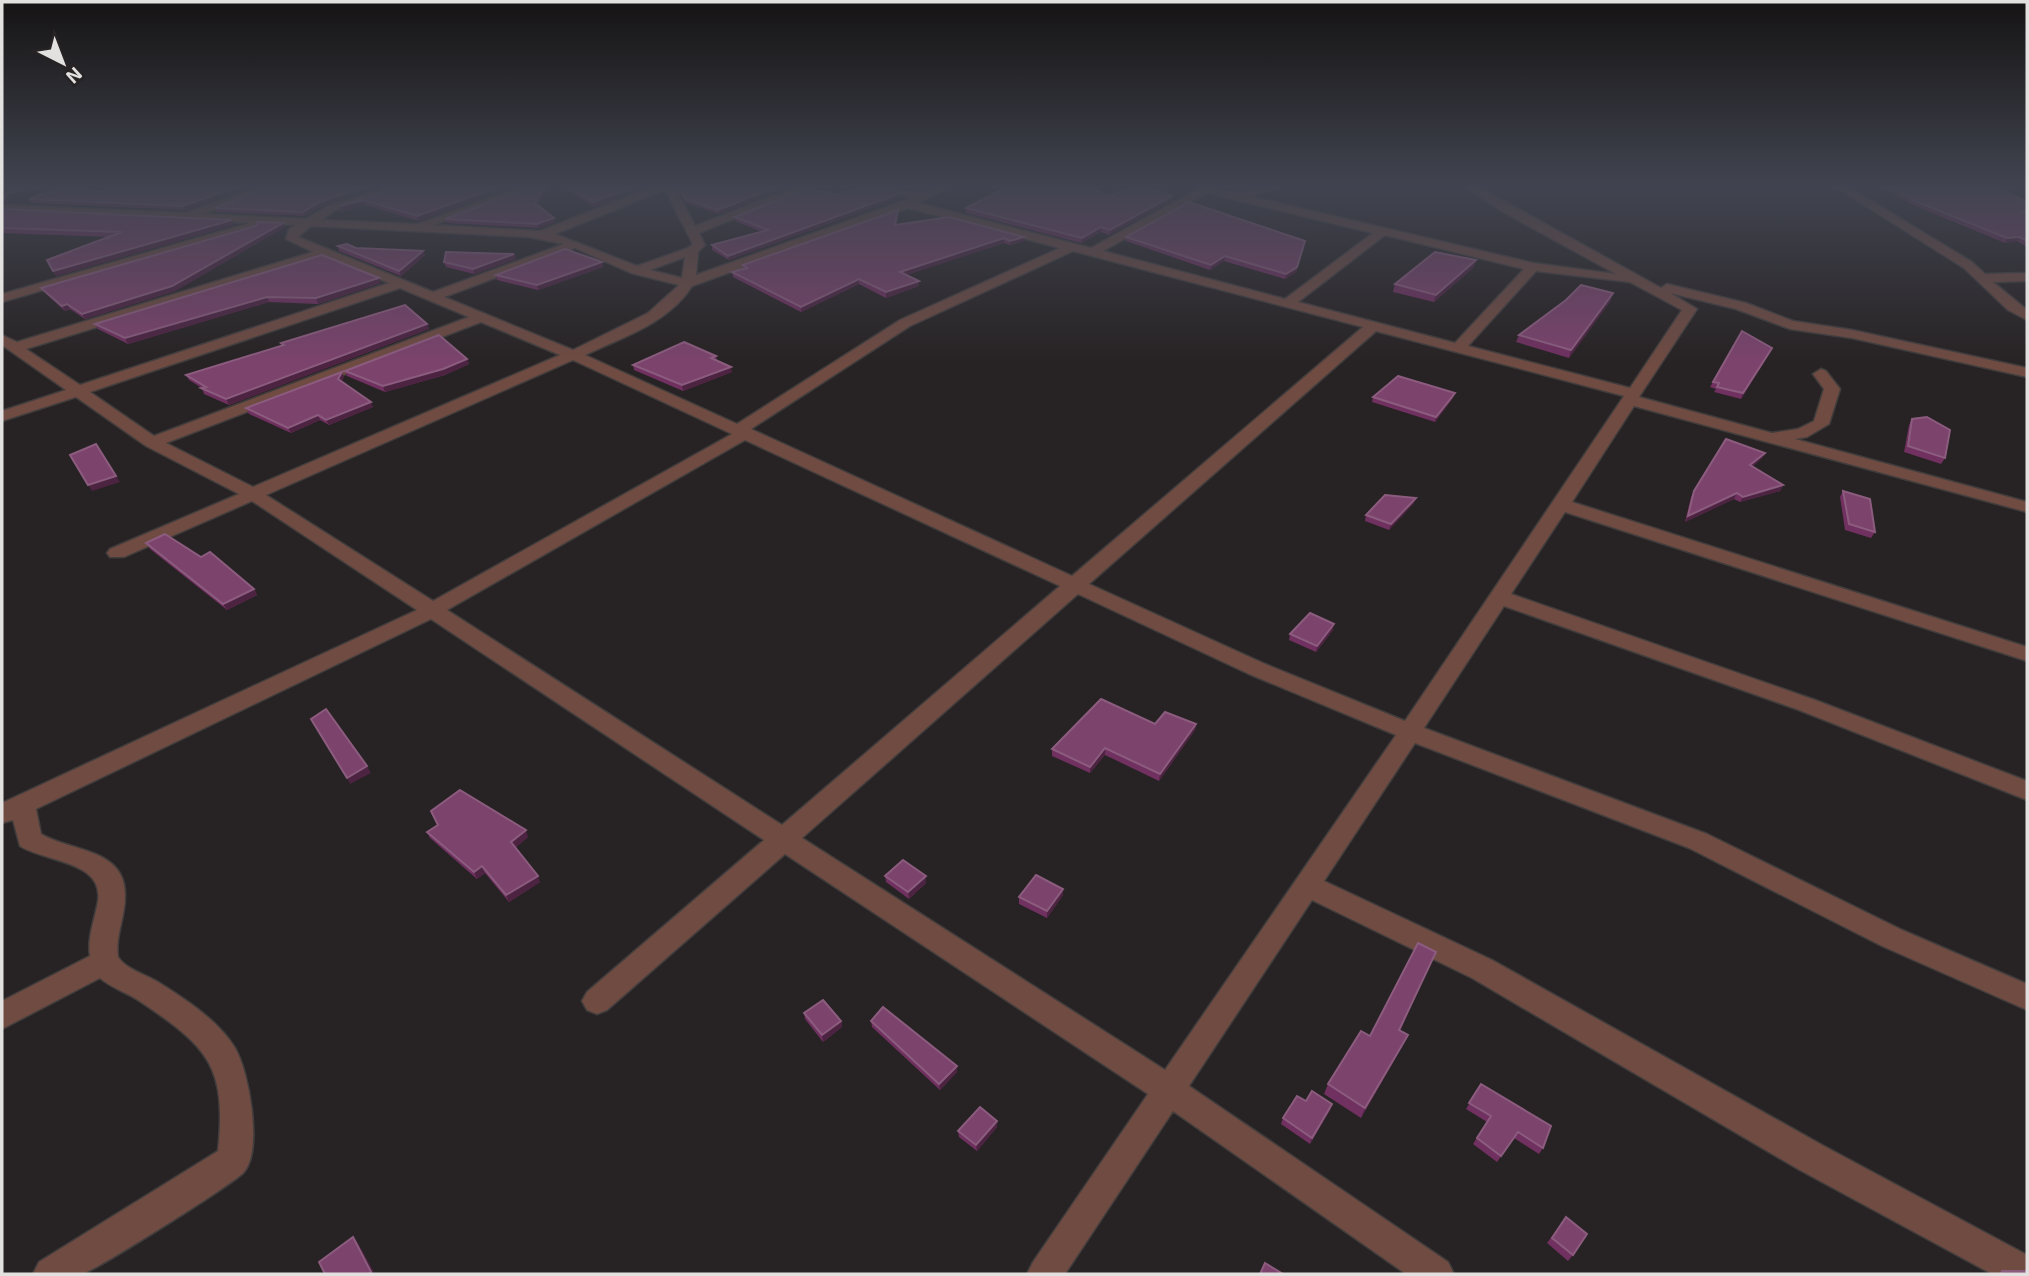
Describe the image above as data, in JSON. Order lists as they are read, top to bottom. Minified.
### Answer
{"north":"bottom right"}
